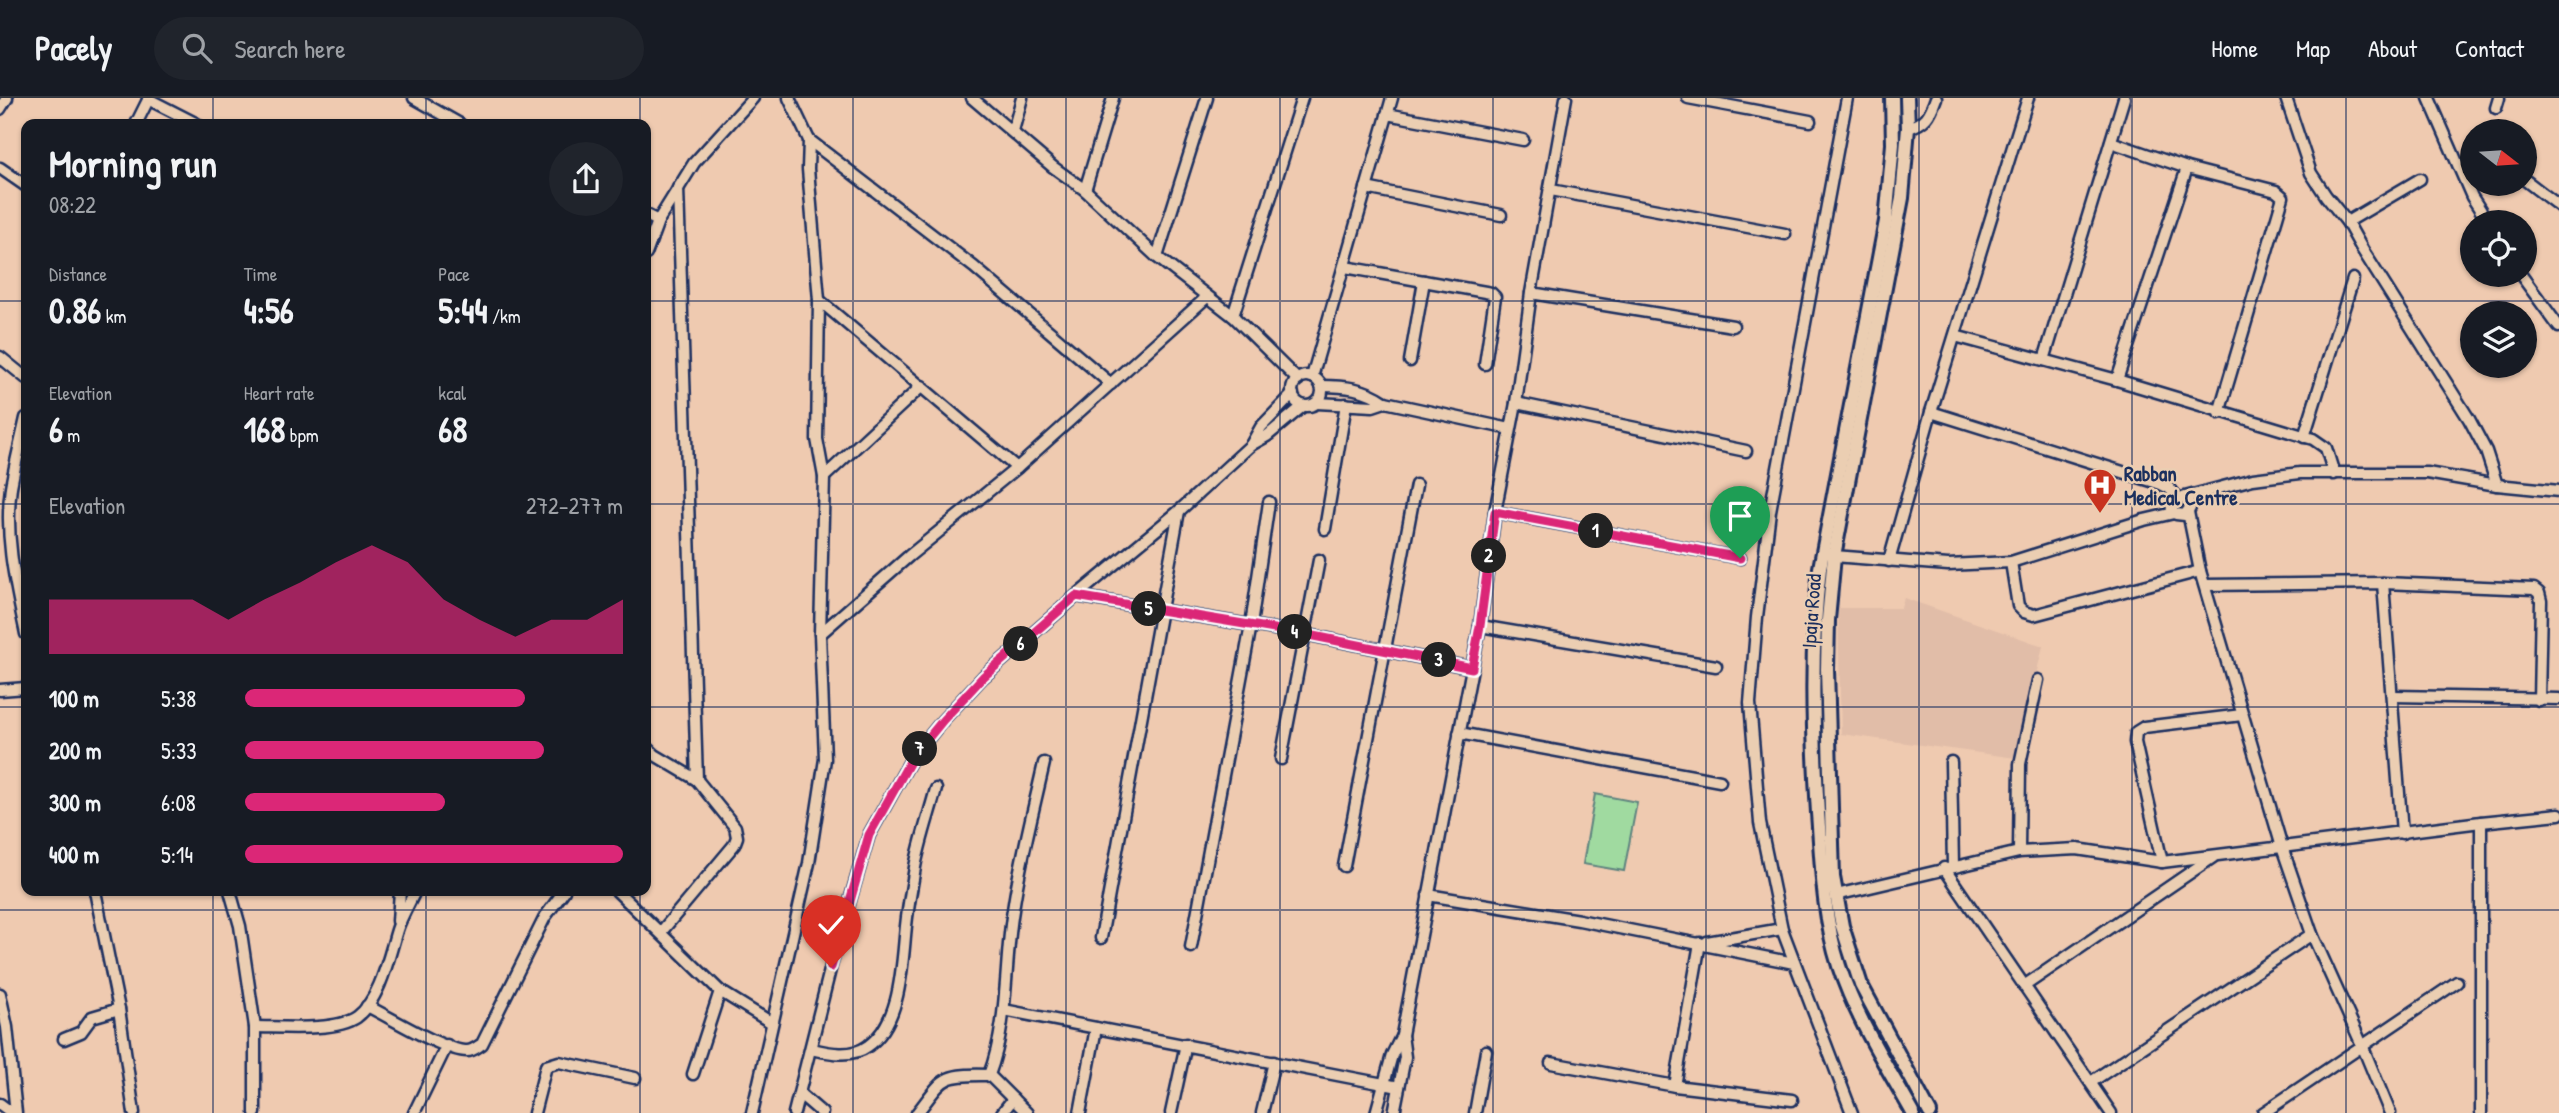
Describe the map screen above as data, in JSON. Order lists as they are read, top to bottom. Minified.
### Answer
{"streets":{"main road":["Ipaja Road"]},"places":{"hospital":["Rabban Medical Centre"]},"north":"right","page":{"header":"Pacely","search":"Search here","nav":["Home","Map","About","Contact"],"heading":["Morning run","08:22"],"stats":[["Distance","0.86 km"],["Time","4:56"],["Pace","5:44 /km"],["Elevation","6 m"],["Heart rate","168 bpm"],["kcal","68"]],"chart":["Elevation","272–277 m"],"pins":["1","2","5","4","6","3","7"],"list":[{"name":"100 m","note":"5:38"},{"name":"200 m","note":"5:33"},{"name":"300 m","note":"6:08"},{"name":"400 m","note":"5:14"}]}}
